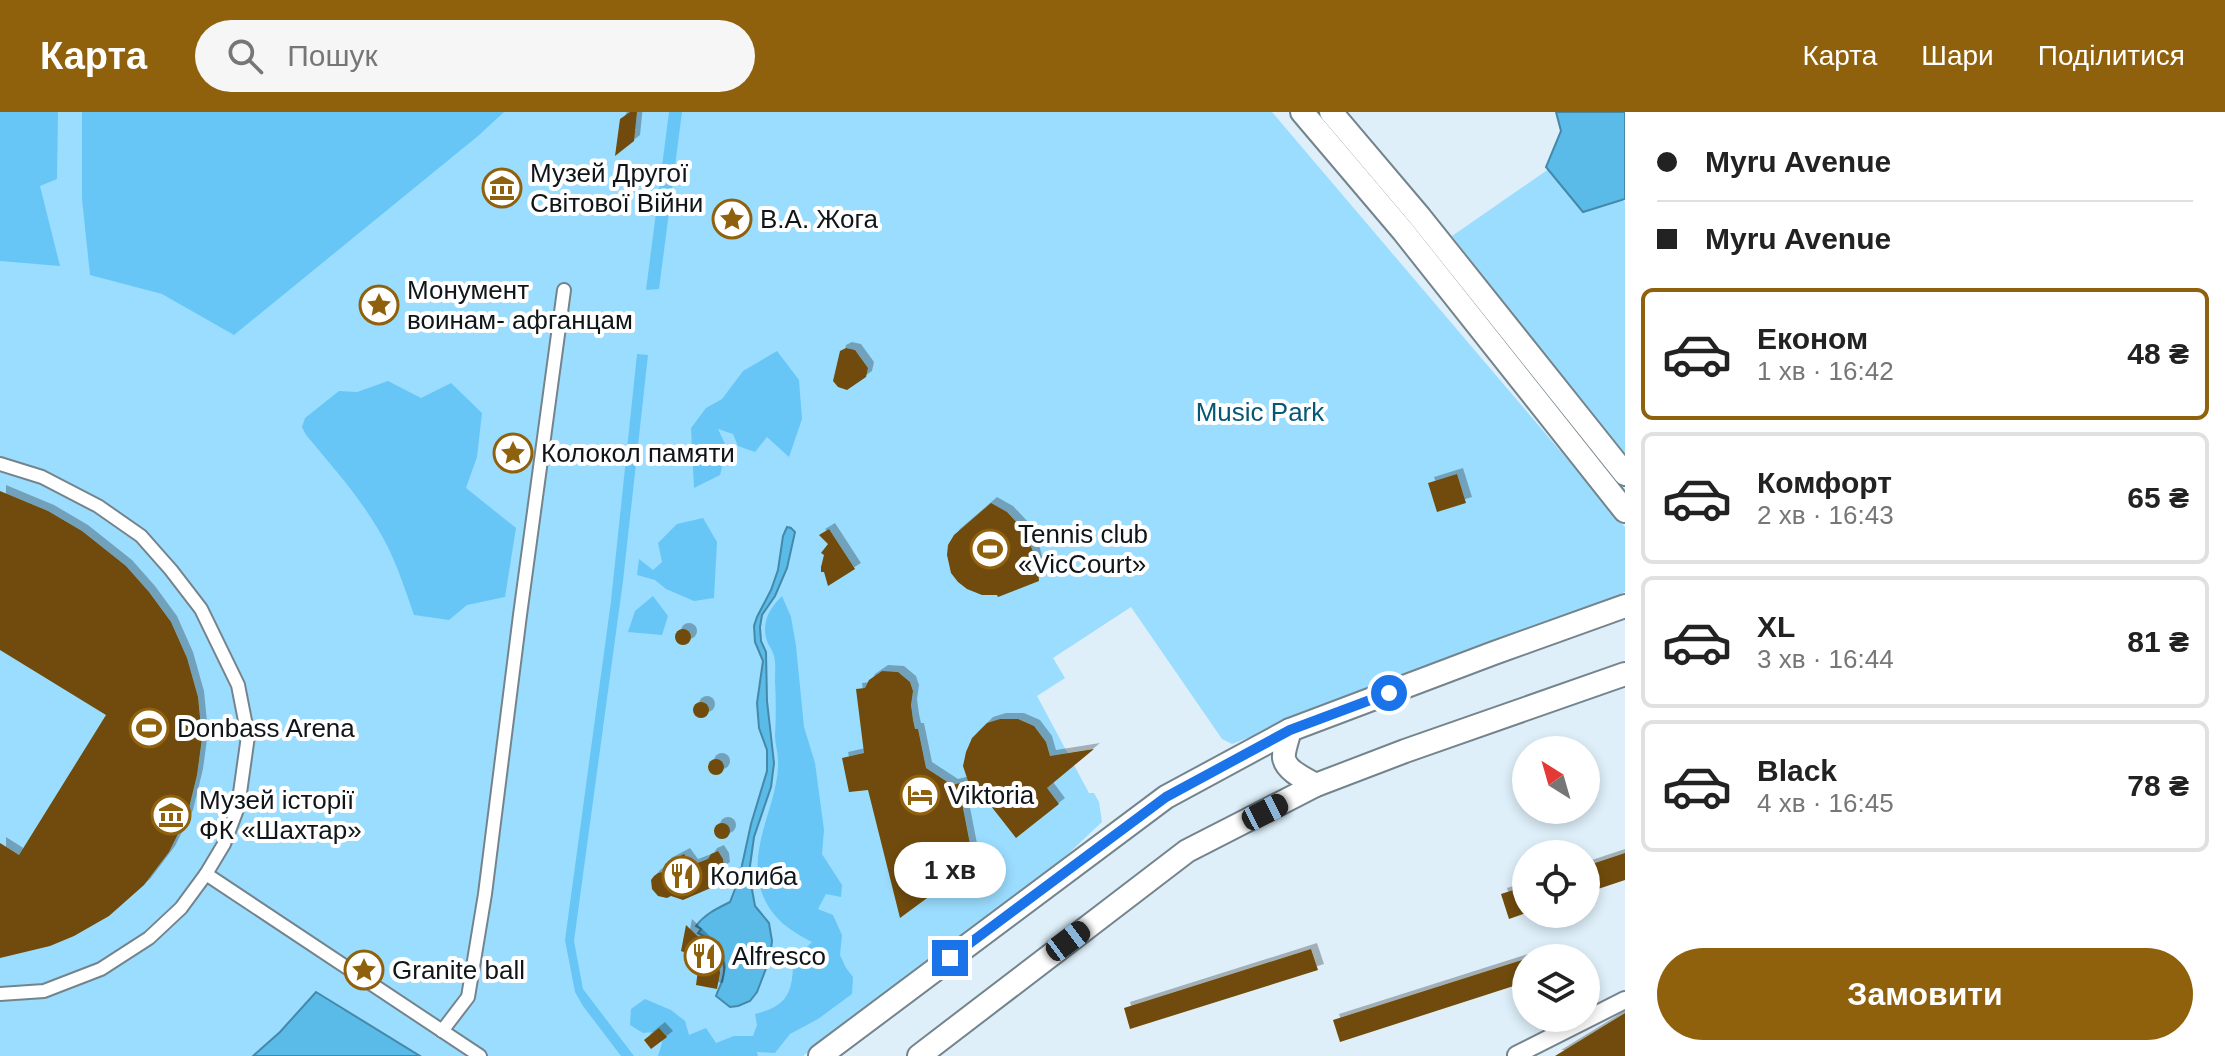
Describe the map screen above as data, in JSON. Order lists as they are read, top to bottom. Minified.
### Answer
{"parks":["Music Park"],"places":{"museum":["Музей Другої Світової Війни","Музей історії ФК «Шахтар»"],"place":["В.А. Жога","Монумент воинам- афганцам","Колокол памяти","Granite ball"],"sports":["Tennis club «VicCourt»","Donbass Arena"],"hotel":["Viktoria"],"restaurant":["Колиба","Alfresco"]},"north":"top left","page":{"header":"Карта","search":"Пошук","nav":["Карта","Шари","Поділитися"],"banner":["Myru Avenue","Myru Avenue"],"list":[{"name":"Економ","note":"1 хв · 16:42","value":"48 ₴"},{"name":"Комфорт","note":"2 хв · 16:43","value":"65 ₴"},{"name":"XL","note":"3 хв · 16:44","value":"81 ₴"},{"name":"Black","note":"4 хв · 16:45","value":"78 ₴"}],"bubble":"1 хв","buttons":"Замовити"}}
